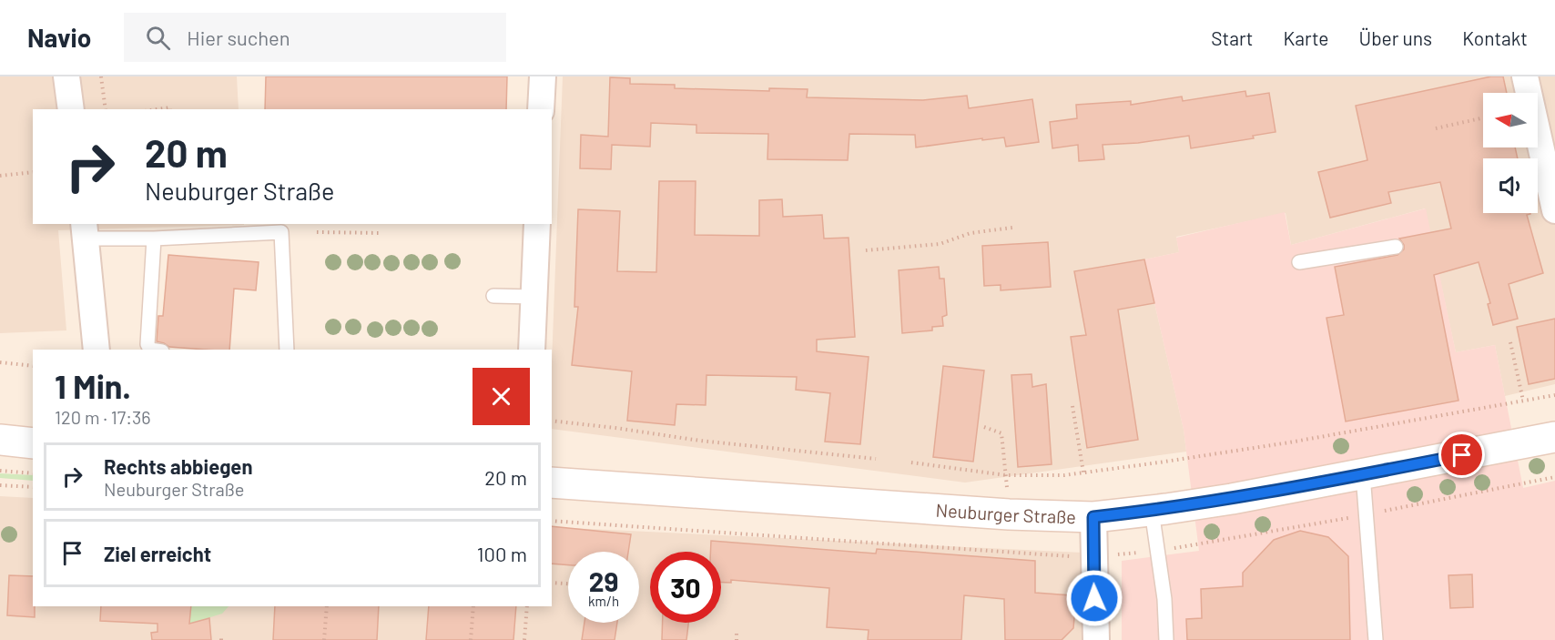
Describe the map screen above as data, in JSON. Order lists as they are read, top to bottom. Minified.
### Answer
{"streets":{"street":["Neuburger Straße"]},"north":"left","page":{"header":"Navio","search":"Hier suchen","nav":["Start","Karte","Über uns","Kontakt"],"turn":["20 m","Neuburger Straße"],"heading":["1 Min.","120 m · 17:36"],"list":[{"name":"Rechts abbiegen","note":"Neuburger Straße","value":"20 m"},{"name":"Ziel erreicht","value":"100 m"}],"speed":"29 km/h","limit":"30"}}
